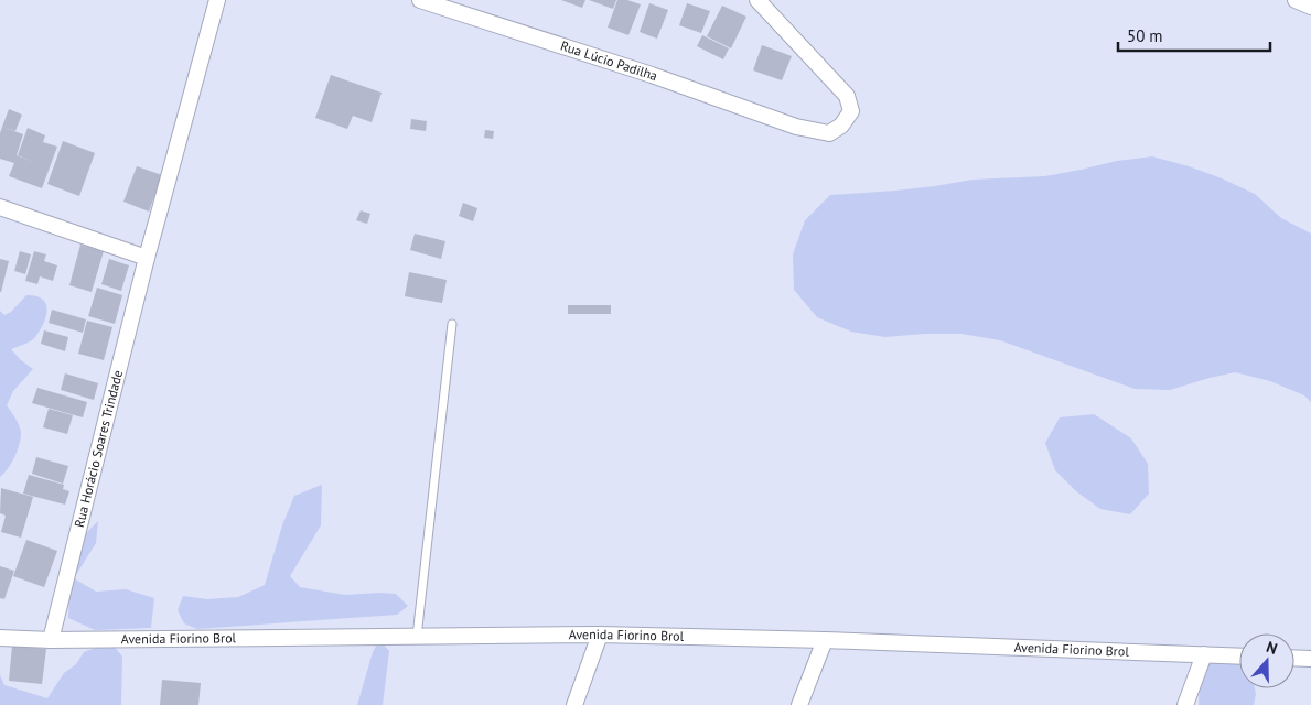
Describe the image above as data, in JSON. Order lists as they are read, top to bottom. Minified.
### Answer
{"streets":{"street":["Rua Lúcio Padilha","Rua Horácio Soares Trindade","Avenida Fiorino Brol"]},"crossings":[["Rua Horácio Soares Trindade","Avenida Fiorino Brol"]],"scale_bar":"50 m","north":"top"}
